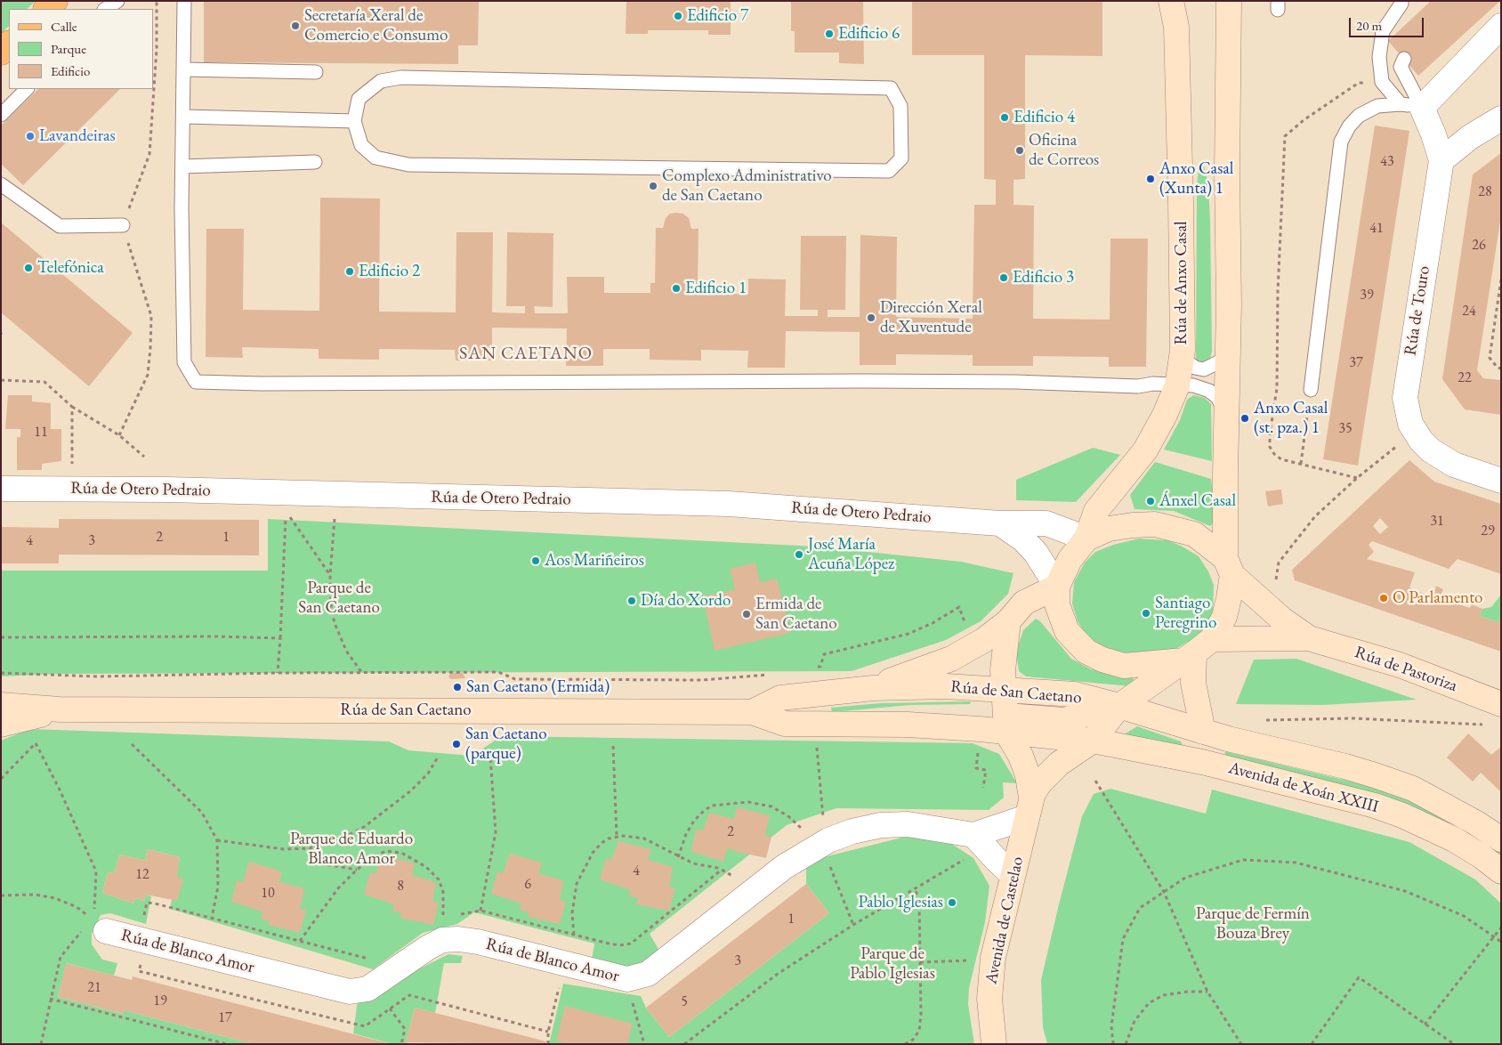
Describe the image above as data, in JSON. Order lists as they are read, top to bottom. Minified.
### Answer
{"streets":{"street":["Rúa de Anxo Casal","Rúa de Touro","Rúa de Otero Pedraio","Rúa de Pastoriza","Rúa de San Caetano","Avenida de Xoán XXIII","Avenida de Castelao","Rúa de Blanco Amor"]},"crossings":[["Rúa de Anxo Casal","Rúa de Otero Pedraio"],["Rúa de Anxo Casal","Rúa de Pastoriza"],["Rúa de Otero Pedraio","Rúa de Pastoriza"],["Rúa de San Caetano","Avenida de Xoán XXIII"],["Avenida de Castelao","Rúa de Blanco Amor"]],"districts":["SAN CAETANO"],"parks":["Parque de San Caetano","Parque de Eduardo Blanco Amor","Parque de Fermín Bouza Brey","Parque de Pablo Iglesias"],"places":["Edificio 7","Secretaría Xeral de Comercio e Consumo","Edificio 6","Edificio 4","Lavandeiras","Oficina de Correos","Anxo Casal (Xunta) 1","Complexo Administrativo de San Caetano","Telefónica","Edificio 2","Edificio 3","Edificio 1","Dirección Xeral de Xuventude","Anxo Casal (st. pza.) 1","Ánxel Casal","José María Acuña López","Aos Mariñeiros","O Parlamento","Día do Xordo","Santiago Peregrino","Ermida de San Caetano","San Caetano (Ermida)","San Caetano (parque)","Pablo Iglesias"],"house_numbers":["43","28","41","26","39","24","37","22","35","11","31","29","2","1","4","3","2","4","12","6","8","10","1","3","21","19","5","17"],"legend":["Calle","Parque","Edificio"],"scale_bar":"20 m"}
